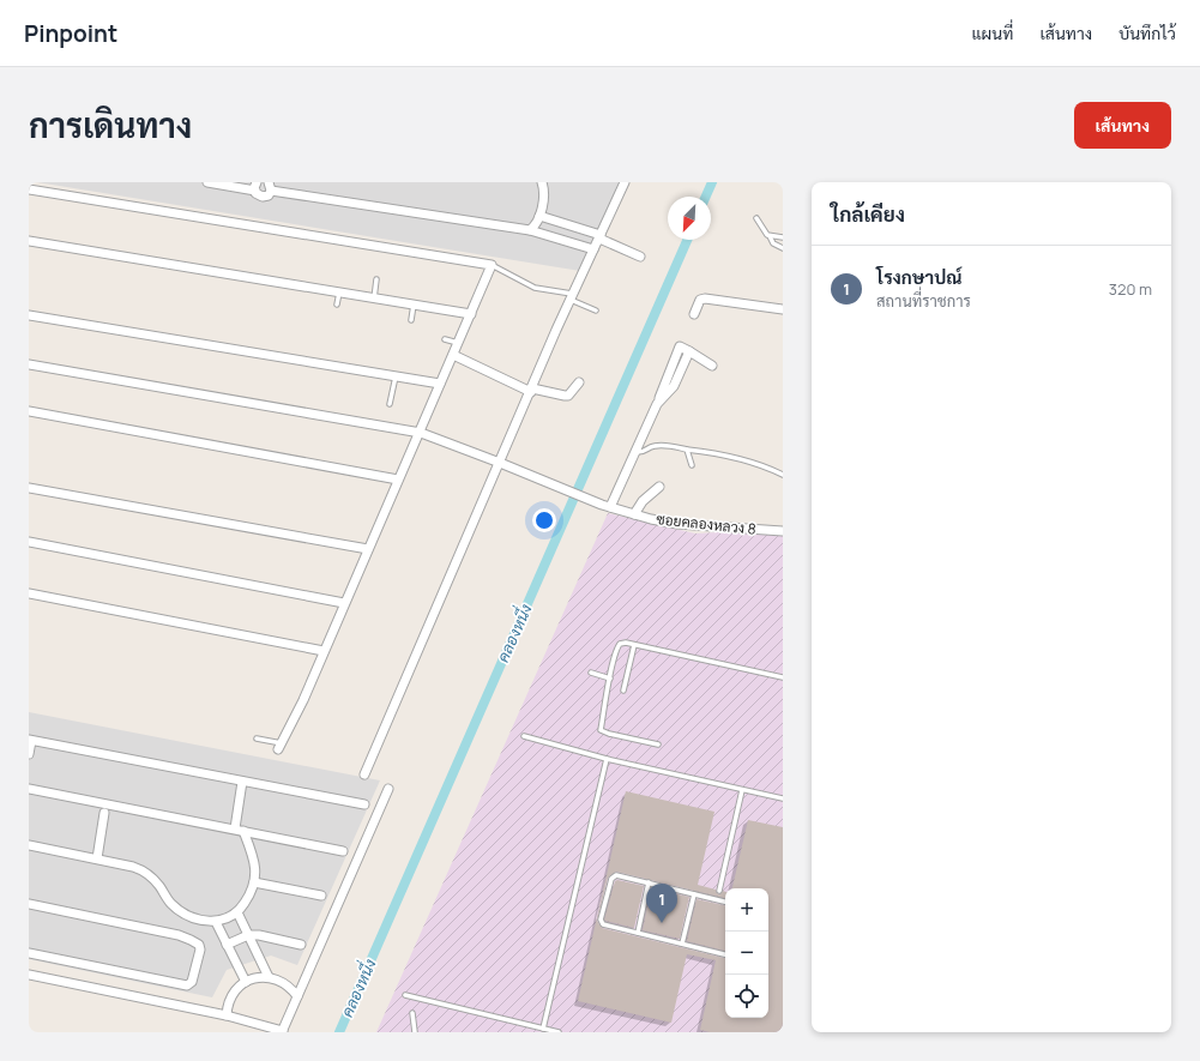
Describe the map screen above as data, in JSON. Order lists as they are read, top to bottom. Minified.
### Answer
{"streets":{"street":["ซอยคลองหลวง 8"]},"water":["คลองหนึ่ง"],"north":"bottom left","page":{"header":"Pinpoint","nav":["แผนที่","เส้นทาง","บันทึกไว้"],"title":"การเดินทาง","buttons":"เส้นทาง","heading":"ใกล้เคียง","list":[{"mark":"1","name":"โรงกษาปณ์","note":"สถานที่ราชการ","value":"320 m"}],"pins":"1","map_buttons":["+","−"]}}
